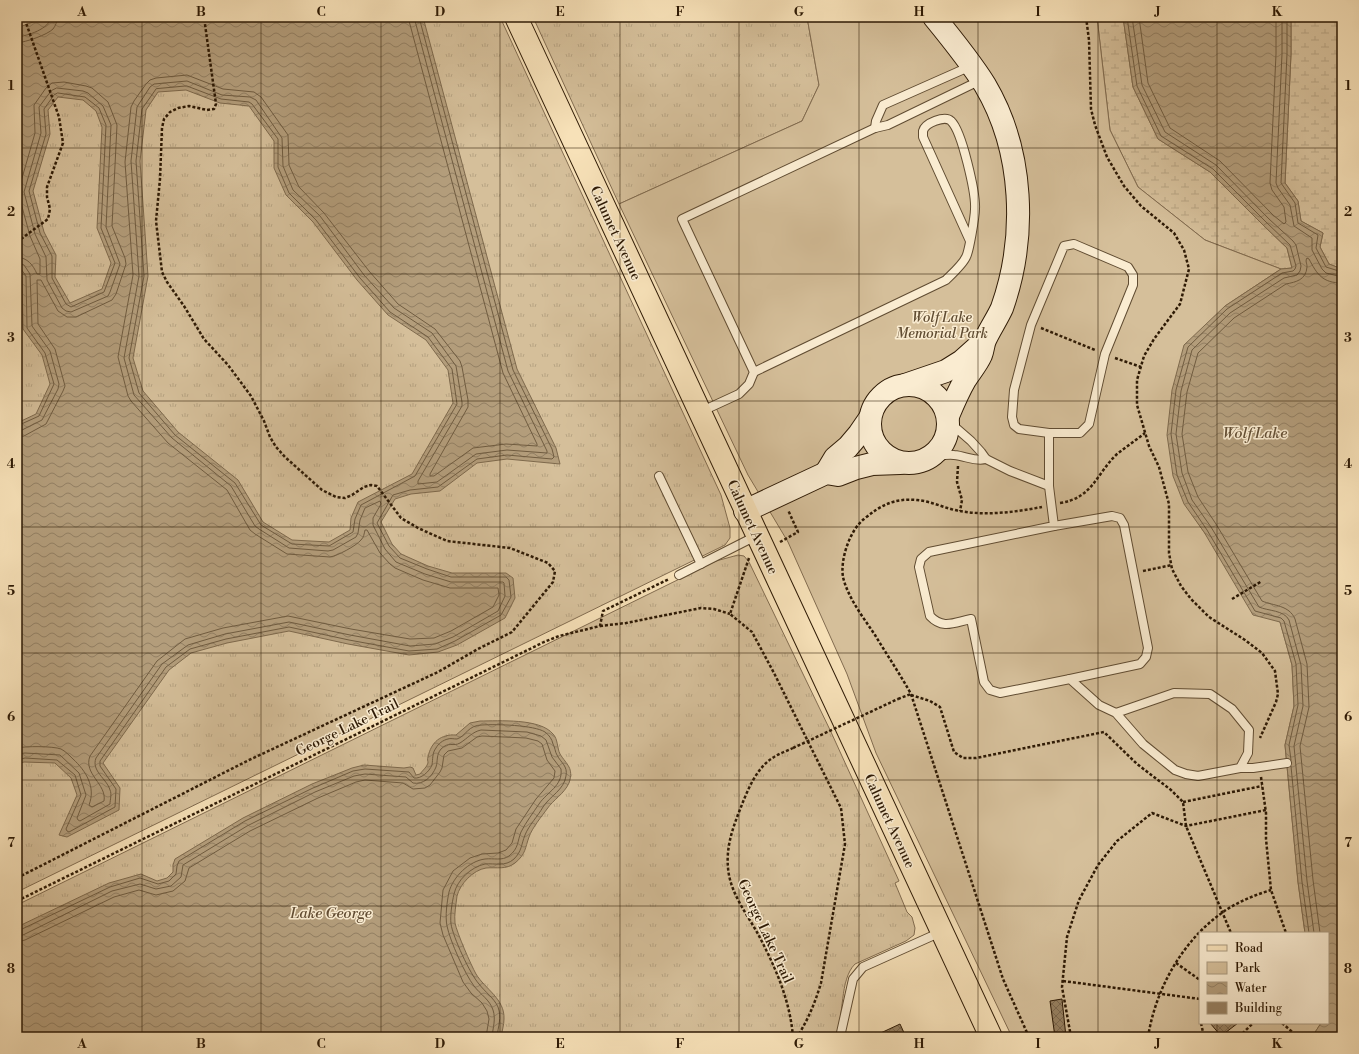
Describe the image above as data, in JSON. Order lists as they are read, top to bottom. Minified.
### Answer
{"streets":{"main road":["Calumet Avenue"],"path":["George Lake Trail"]},"water":["Wolf Lake","Lake George"],"parks":["Wolf Lake Memorial Park"],"legend":["Road","Park","Water","Building"],"grid":{"columns":["A","B","C","D","E","F","G","H","I","J","K"],"rows":["1","2","3","4","5","6","7","8"]}}
